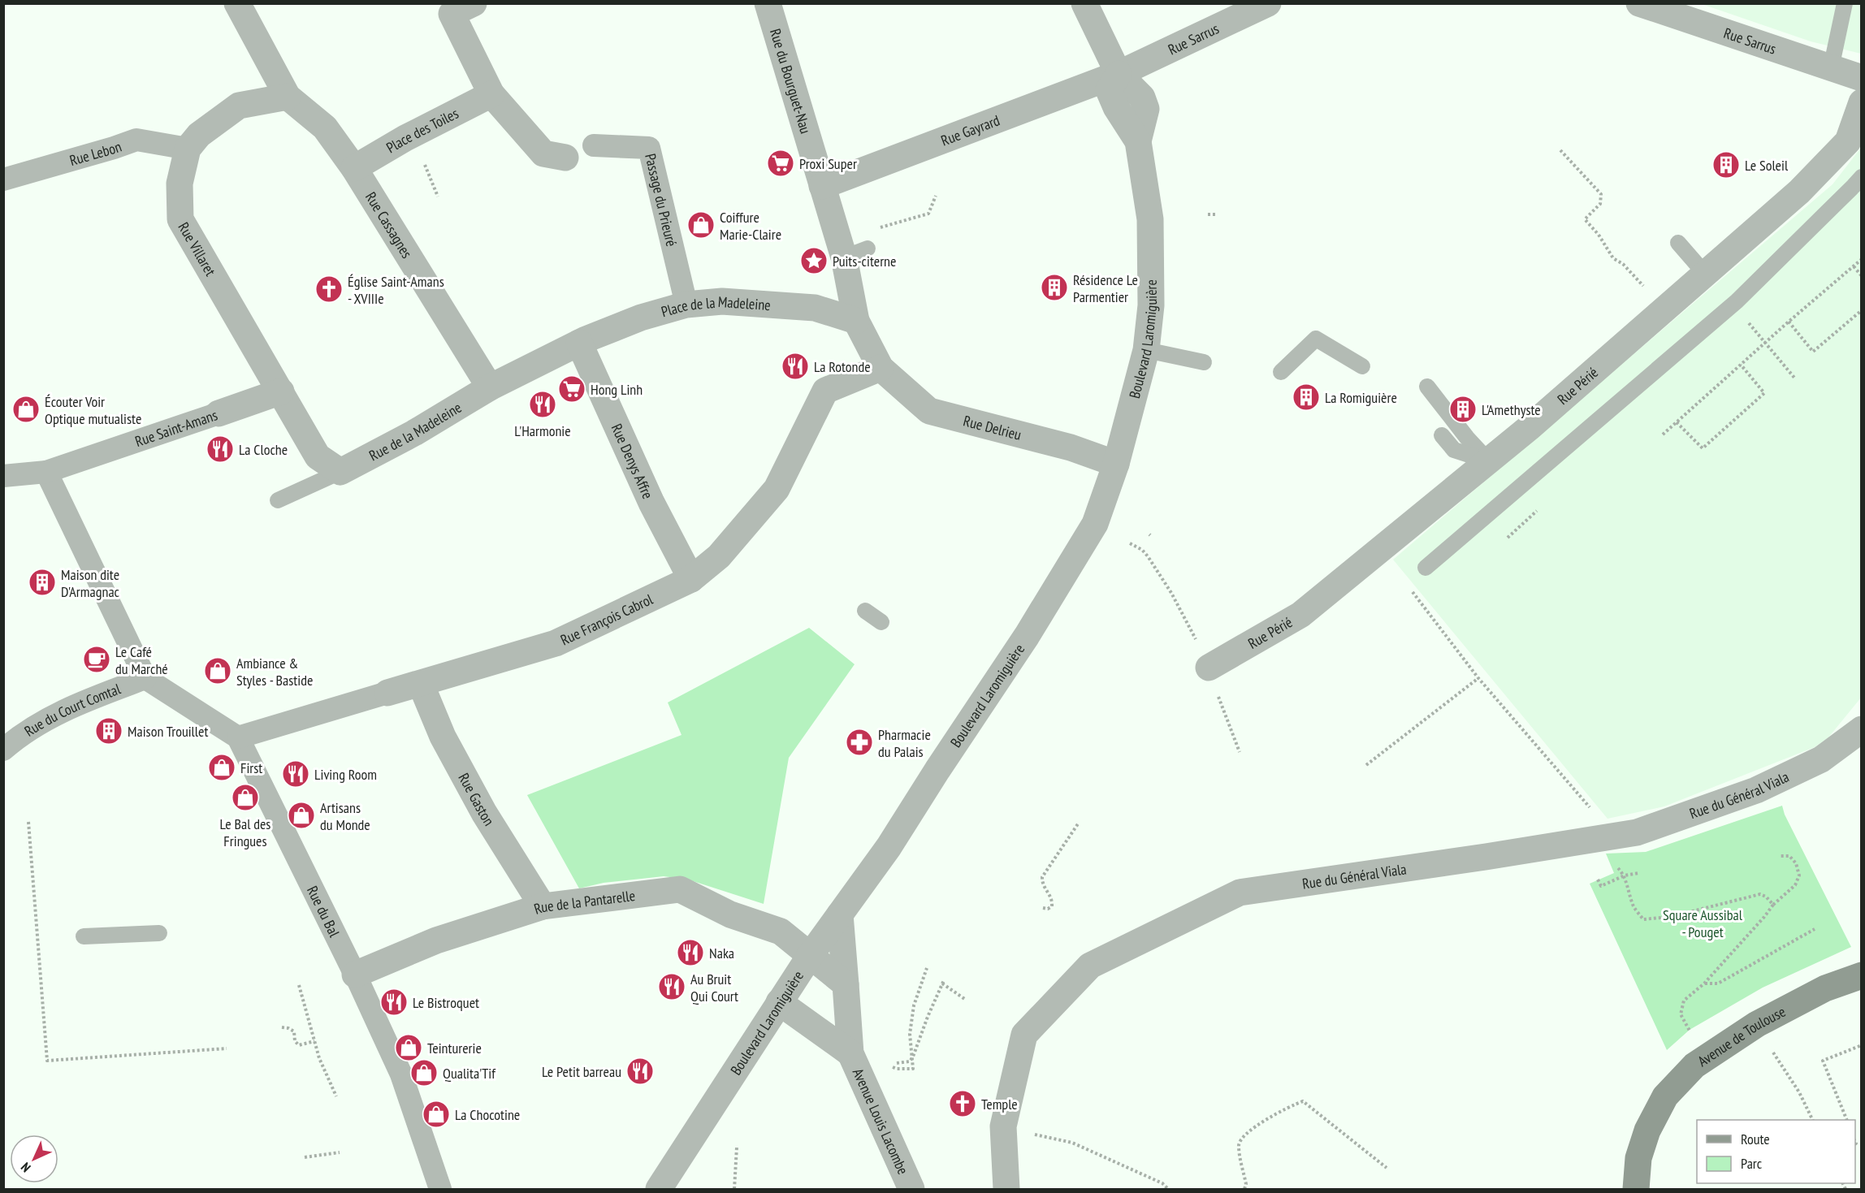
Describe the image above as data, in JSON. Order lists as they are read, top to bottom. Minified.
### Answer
{"streets":{"main road":["Avenue de Toulouse"],"street":["Rue Sarrus","Rue du Bourguet-Nau","Place des Toiles","Rue Gayrard","Rue Lebon","Passage du Prieuré","Rue Cassagnes","Rue Villaret","Place de la Madeleine","Boulevard Laromiguière","Rue Périé","Rue Saint-Amans","Rue Delrieu","Rue de la Madeleine","Rue Denys Affre","Rue François Cabrol","Rue du Court Comtal","Rue du Général Viala","Rue Gaston","Rue de la Pantarelle","Rue du Bal","Avenue Louis Lacombe"]},"crossings":[["Rue Sarrus","Rue Gayrard"],["Rue Sarrus","Boulevard Laromiguière"],["Rue du Bourguet-Nau","Rue Gayrard"],["Place des Toiles","Rue Cassagnes"],["Rue Gayrard","Boulevard Laromiguière"],["Rue Lebon","Rue Villaret"],["Passage du Prieuré","Place de la Madeleine"],["Rue Cassagnes","Rue de la Madeleine"],["Rue Villaret","Rue Saint-Amans"],["Place de la Madeleine","Rue de la Madeleine"],["Place de la Madeleine","Rue Denys Affre"],["Boulevard Laromiguière","Rue Delrieu"],["Boulevard Laromiguière","Rue de la Pantarelle"],["Boulevard Laromiguière","Avenue Louis Lacombe"],["Rue Delrieu","Rue François Cabrol"],["Rue de la Madeleine","Rue Denys Affre"],["Rue Denys Affre","Rue François Cabrol"],["Rue François Cabrol","Rue Gaston"],["Rue François Cabrol","Rue du Bal"],["Rue Gaston","Rue de la Pantarelle"],["Rue de la Pantarelle","Rue du Bal"]],"parks":["Square Aussibal - Pouget"],"places":{"supermarket":["Proxi Super","Hong Linh"],"building":["Le Soleil","Résidence Le Parmentier","La Romiguière","L'Amethyste","Maison dite D'Armagnac","Maison Trouillet"],"shop":["Coiffure Marie-Claire","Écouter Voir Optique mutualiste","Ambiance & Styles - Bastide","First","Le Bal des Fringues","Artisans du Monde","Teinturerie","Qualita'Tif","La Chocotine"],"place":["Puits-citerne"],"church":["Église Saint-Amans - XVIIIe","Temple"],"restaurant":["La Rotonde","L'Harmonie","La Cloche","Living Room","Naka","Au Bruit Qui Court","Le Bistroquet","Le Petit barreau"],"cafe":["Le Café du Marché"],"pharmacy":["Pharmacie du Palais"]},"legend":["Route","Parc"],"north":"bottom left"}
